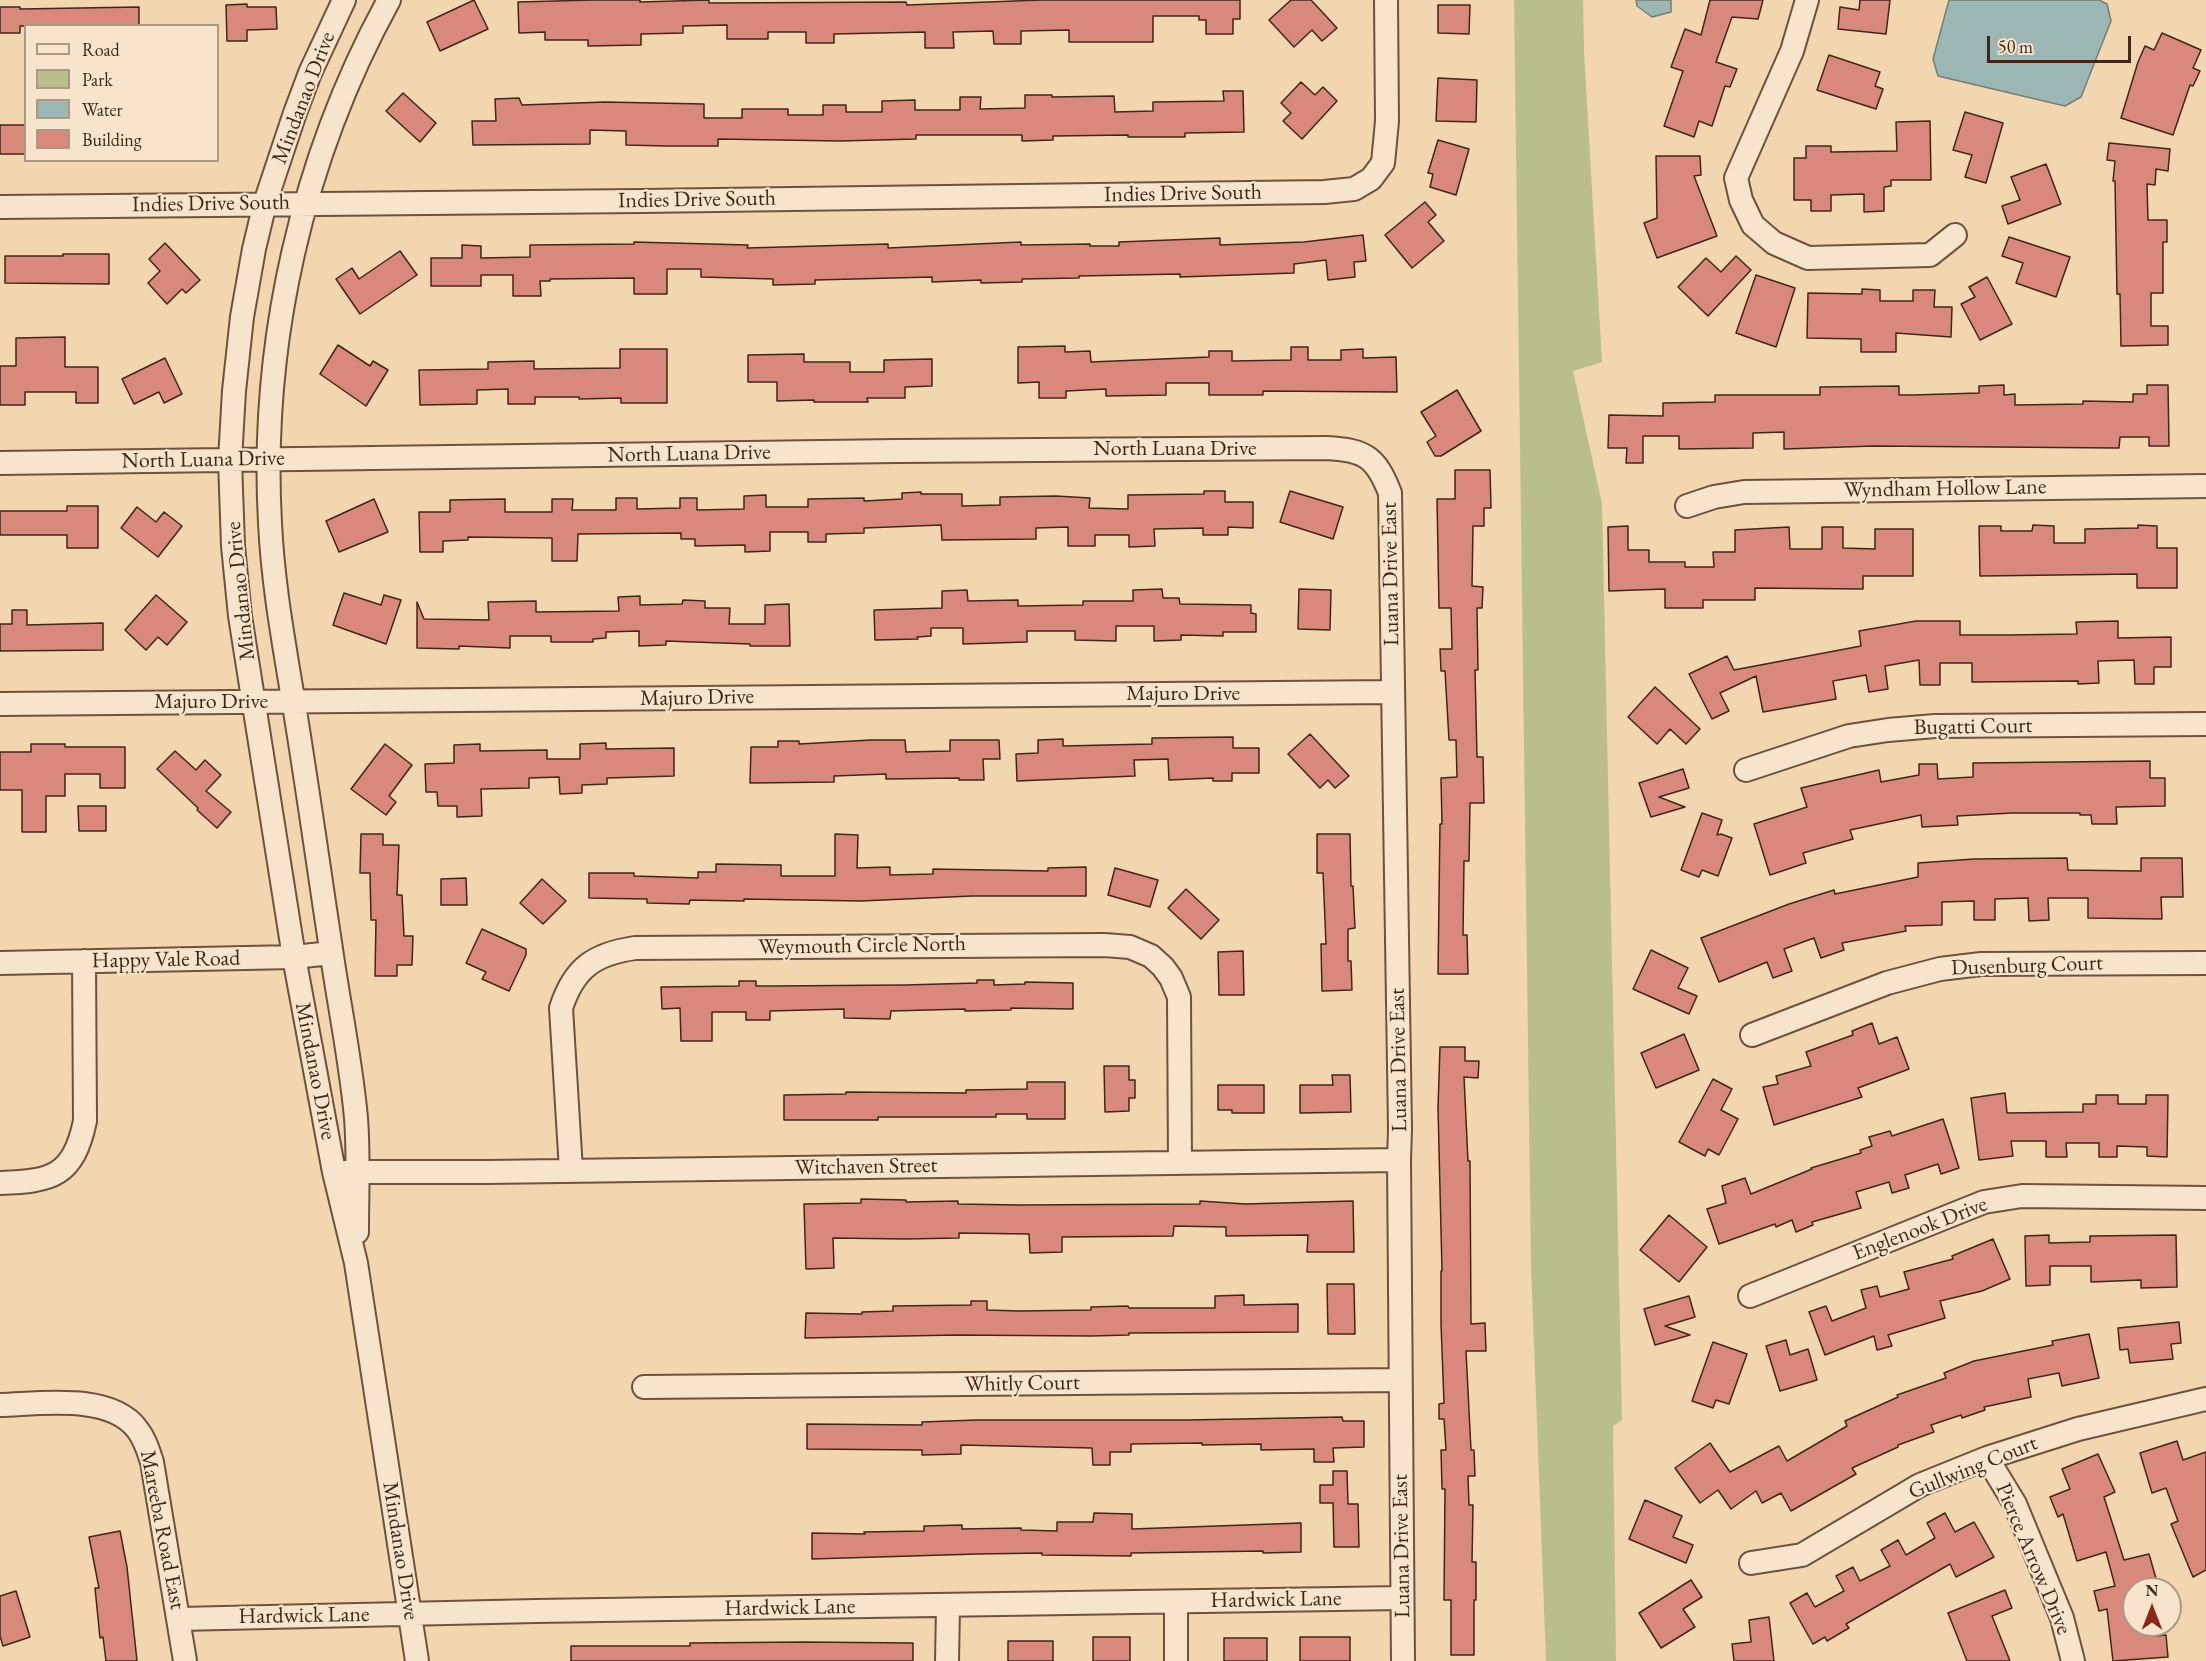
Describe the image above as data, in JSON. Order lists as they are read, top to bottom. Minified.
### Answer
{"streets":{"street":["Mindanao Drive","Indies Drive South","North Luana Drive","Wyndham Hollow Lane","Luana Drive East","Majuro Drive","Bugatti Court","Weymouth Circle North","Happy Vale Road","Dusenburg Court","Witchaven Street","Englenook Drive","Whitly Court","Gullwing Court","Mareeba Road East","Pierce Arrow Drive","Hardwick Lane"]},"crossings":[["Mindanao Drive","Indies Drive South"],["Mindanao Drive","North Luana Drive"],["Mindanao Drive","Majuro Drive"],["Mindanao Drive","Happy Vale Road"],["Mindanao Drive","Witchaven Street"],["Mindanao Drive","Hardwick Lane"],["North Luana Drive","Luana Drive East"],["Luana Drive East","Majuro Drive"],["Luana Drive East","Witchaven Street"],["Luana Drive East","Whitly Court"],["Luana Drive East","Hardwick Lane"],["Weymouth Circle North","Witchaven Street"],["Gullwing Court","Pierce Arrow Drive"],["Mareeba Road East","Hardwick Lane"]],"legend":["Road","Park","Water","Building"],"scale_bar":"50 m","north":"top"}
